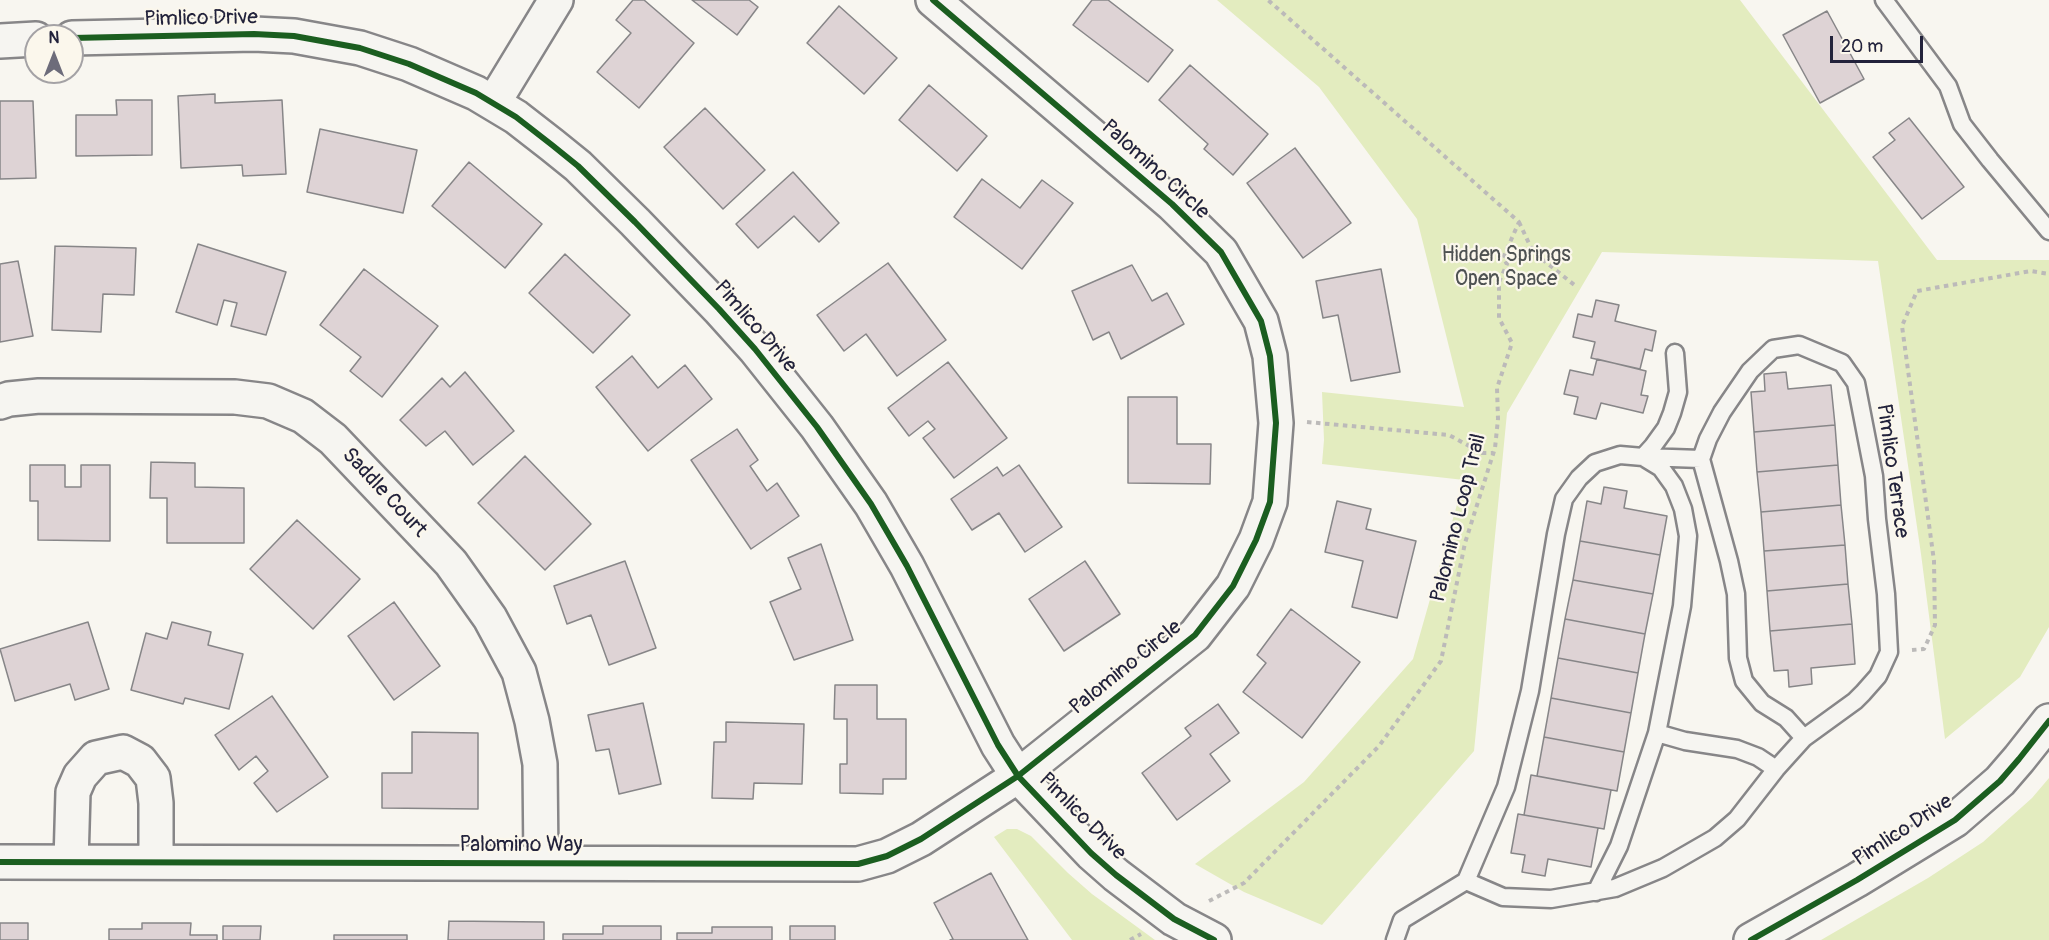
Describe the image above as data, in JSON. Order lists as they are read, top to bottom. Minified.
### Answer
{"streets":{"street":["Pimlico Drive","Palomino Circle","Saddle Court","Palomino Way"],"lane":["Pimlico Terrace"],"path":["Palomino Loop Trail"]},"crossings":[["Pimlico Drive","Palomino Circle"],["Pimlico Drive","Palomino Way"],["Palomino Circle","Palomino Way"],["Saddle Court","Palomino Way"]],"parks":["Hidden Springs Open Space"],"scale_bar":"20 m","north":"top"}
